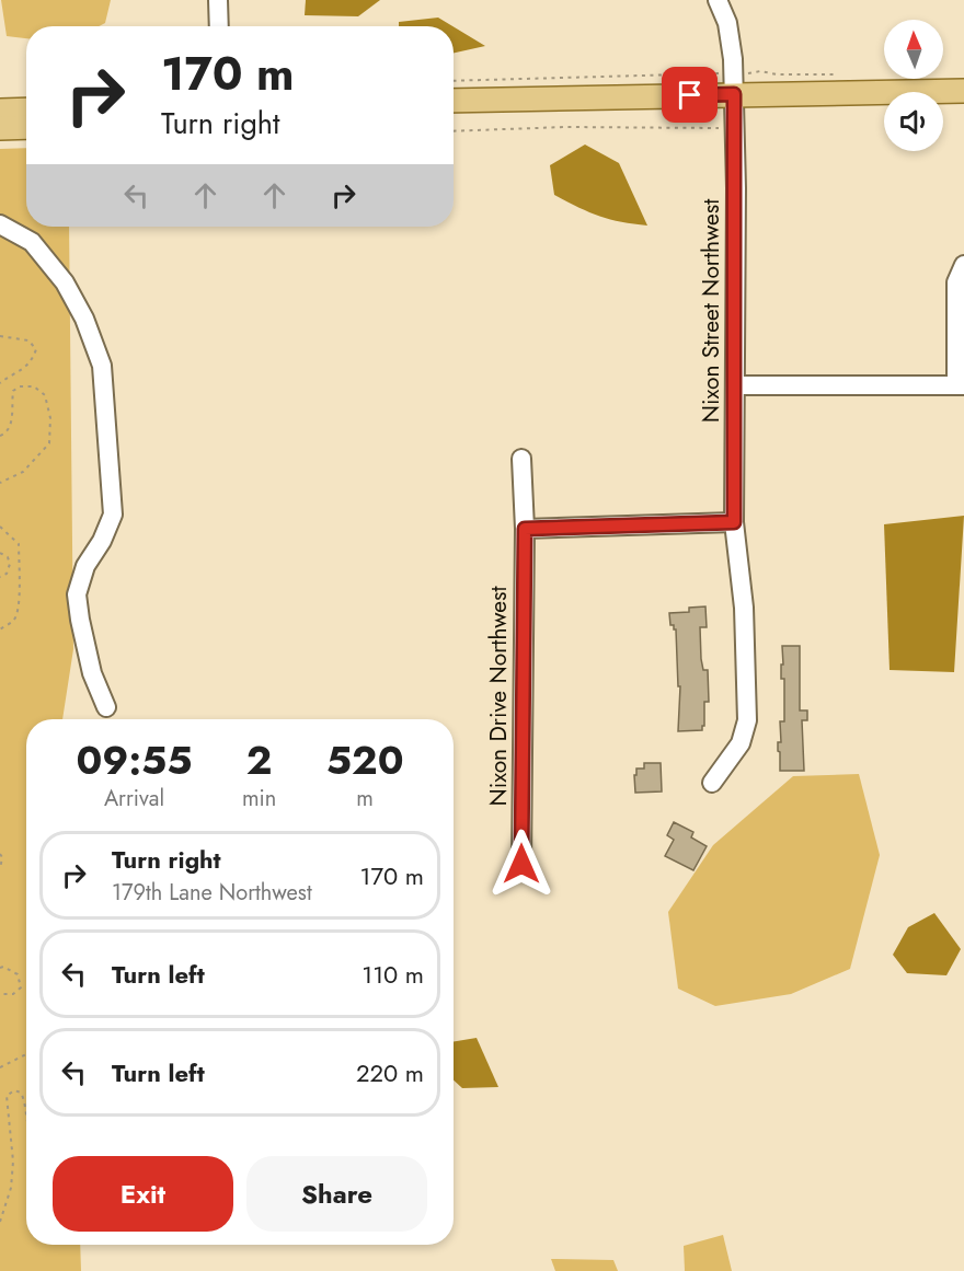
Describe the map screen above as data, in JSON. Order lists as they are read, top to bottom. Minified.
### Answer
{"streets":{"street":["Nixon Street Northwest","Nixon Drive Northwest"]},"north":"top","page":{"turn":["170 m","Turn right"],"eta":["09:55","Arrival","2","min","520","m"],"list":[{"name":"Turn right","note":"179th Lane Northwest","value":"170 m"},{"name":"Turn left","value":"110 m"},{"name":"Turn left","value":"220 m"}],"buttons":["Exit","Share"]}}
